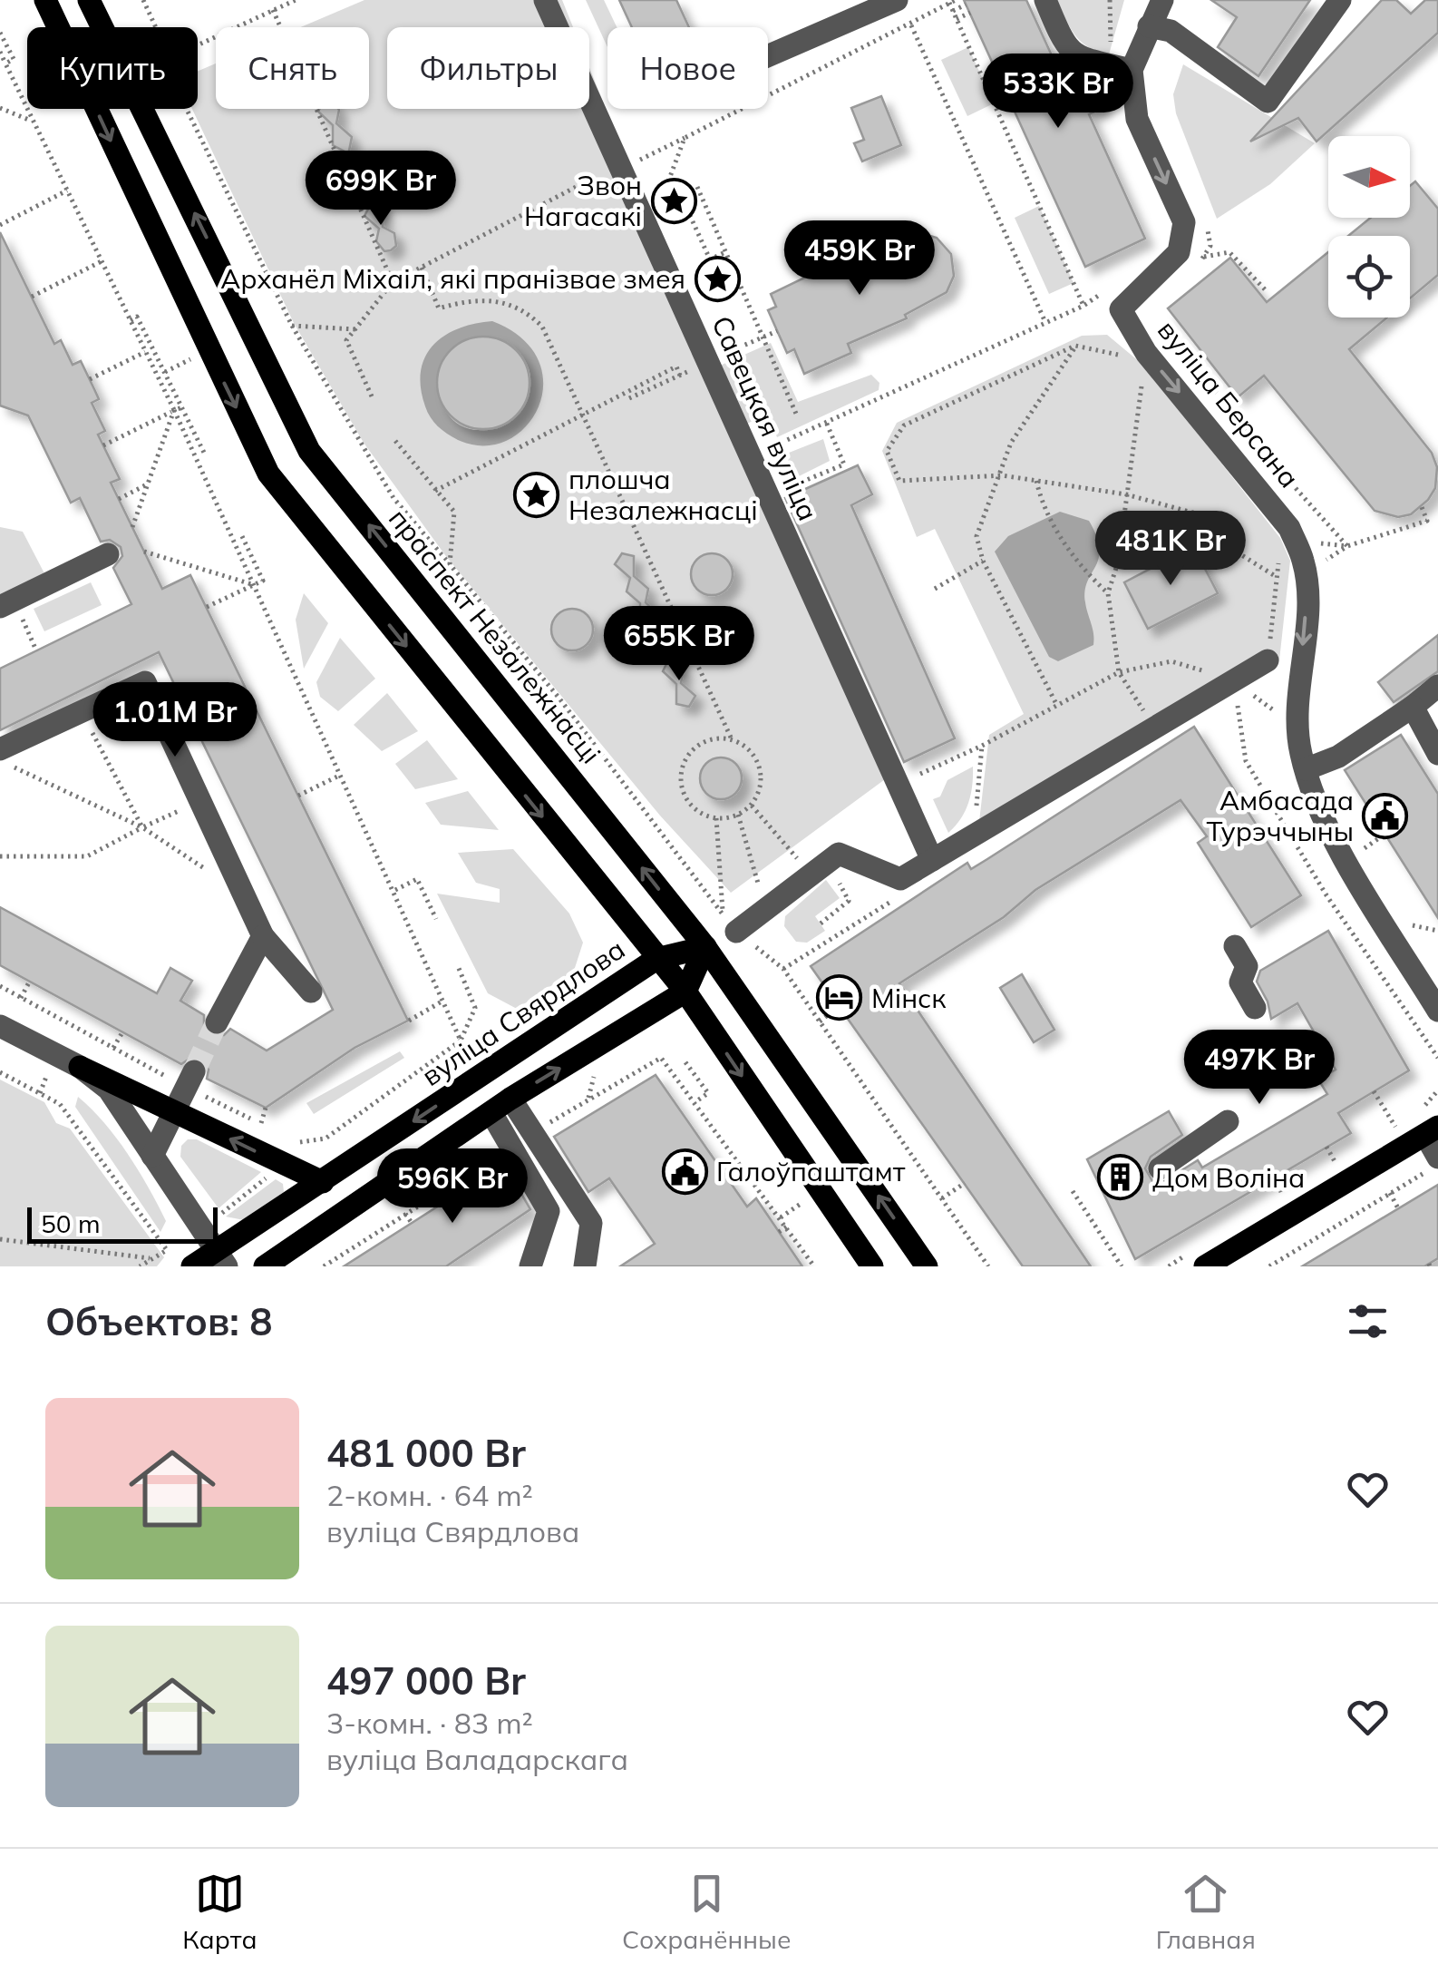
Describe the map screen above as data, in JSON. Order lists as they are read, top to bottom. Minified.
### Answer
{"streets":{"main road":["праспект Незалежнасці","вуліца Свярдлова"],"street":["вуліца Берсана","Савецкая вуліца"]},"crossings":[["праспект Незалежнасці","вуліца Свярдлова"]],"one_way":["вуліца Берсана"],"places":{"place":["Звон Нагасакі","Арханёл Міхаіл, які пранізвае змея","плошча Незалежнасці"],"public building":["Амбасада Турэччыны","Галоўпаштамт"],"hotel":["Мінск"],"building":["Дом Воліна"]},"scale_bar":"50 m","north":"right","page":{"chip":["Купить","Снять","Фильтры","Новое"],"price":["533K Br","699K Br","459K Br","481K Br","655K Br","1.01M Br","497K Br","596K Br"],"scale":"50 m","heading":"Объектов: 8","list":[{"name":"481 000 Br","note":"2-комн. · 64 m² · вуліца Свярдлова"},{"name":"497 000 Br","note":"3-комн. · 83 m² · вуліца Валадарскага"}],"tabs":["Карта","Сохранённые","Главная"]}}
